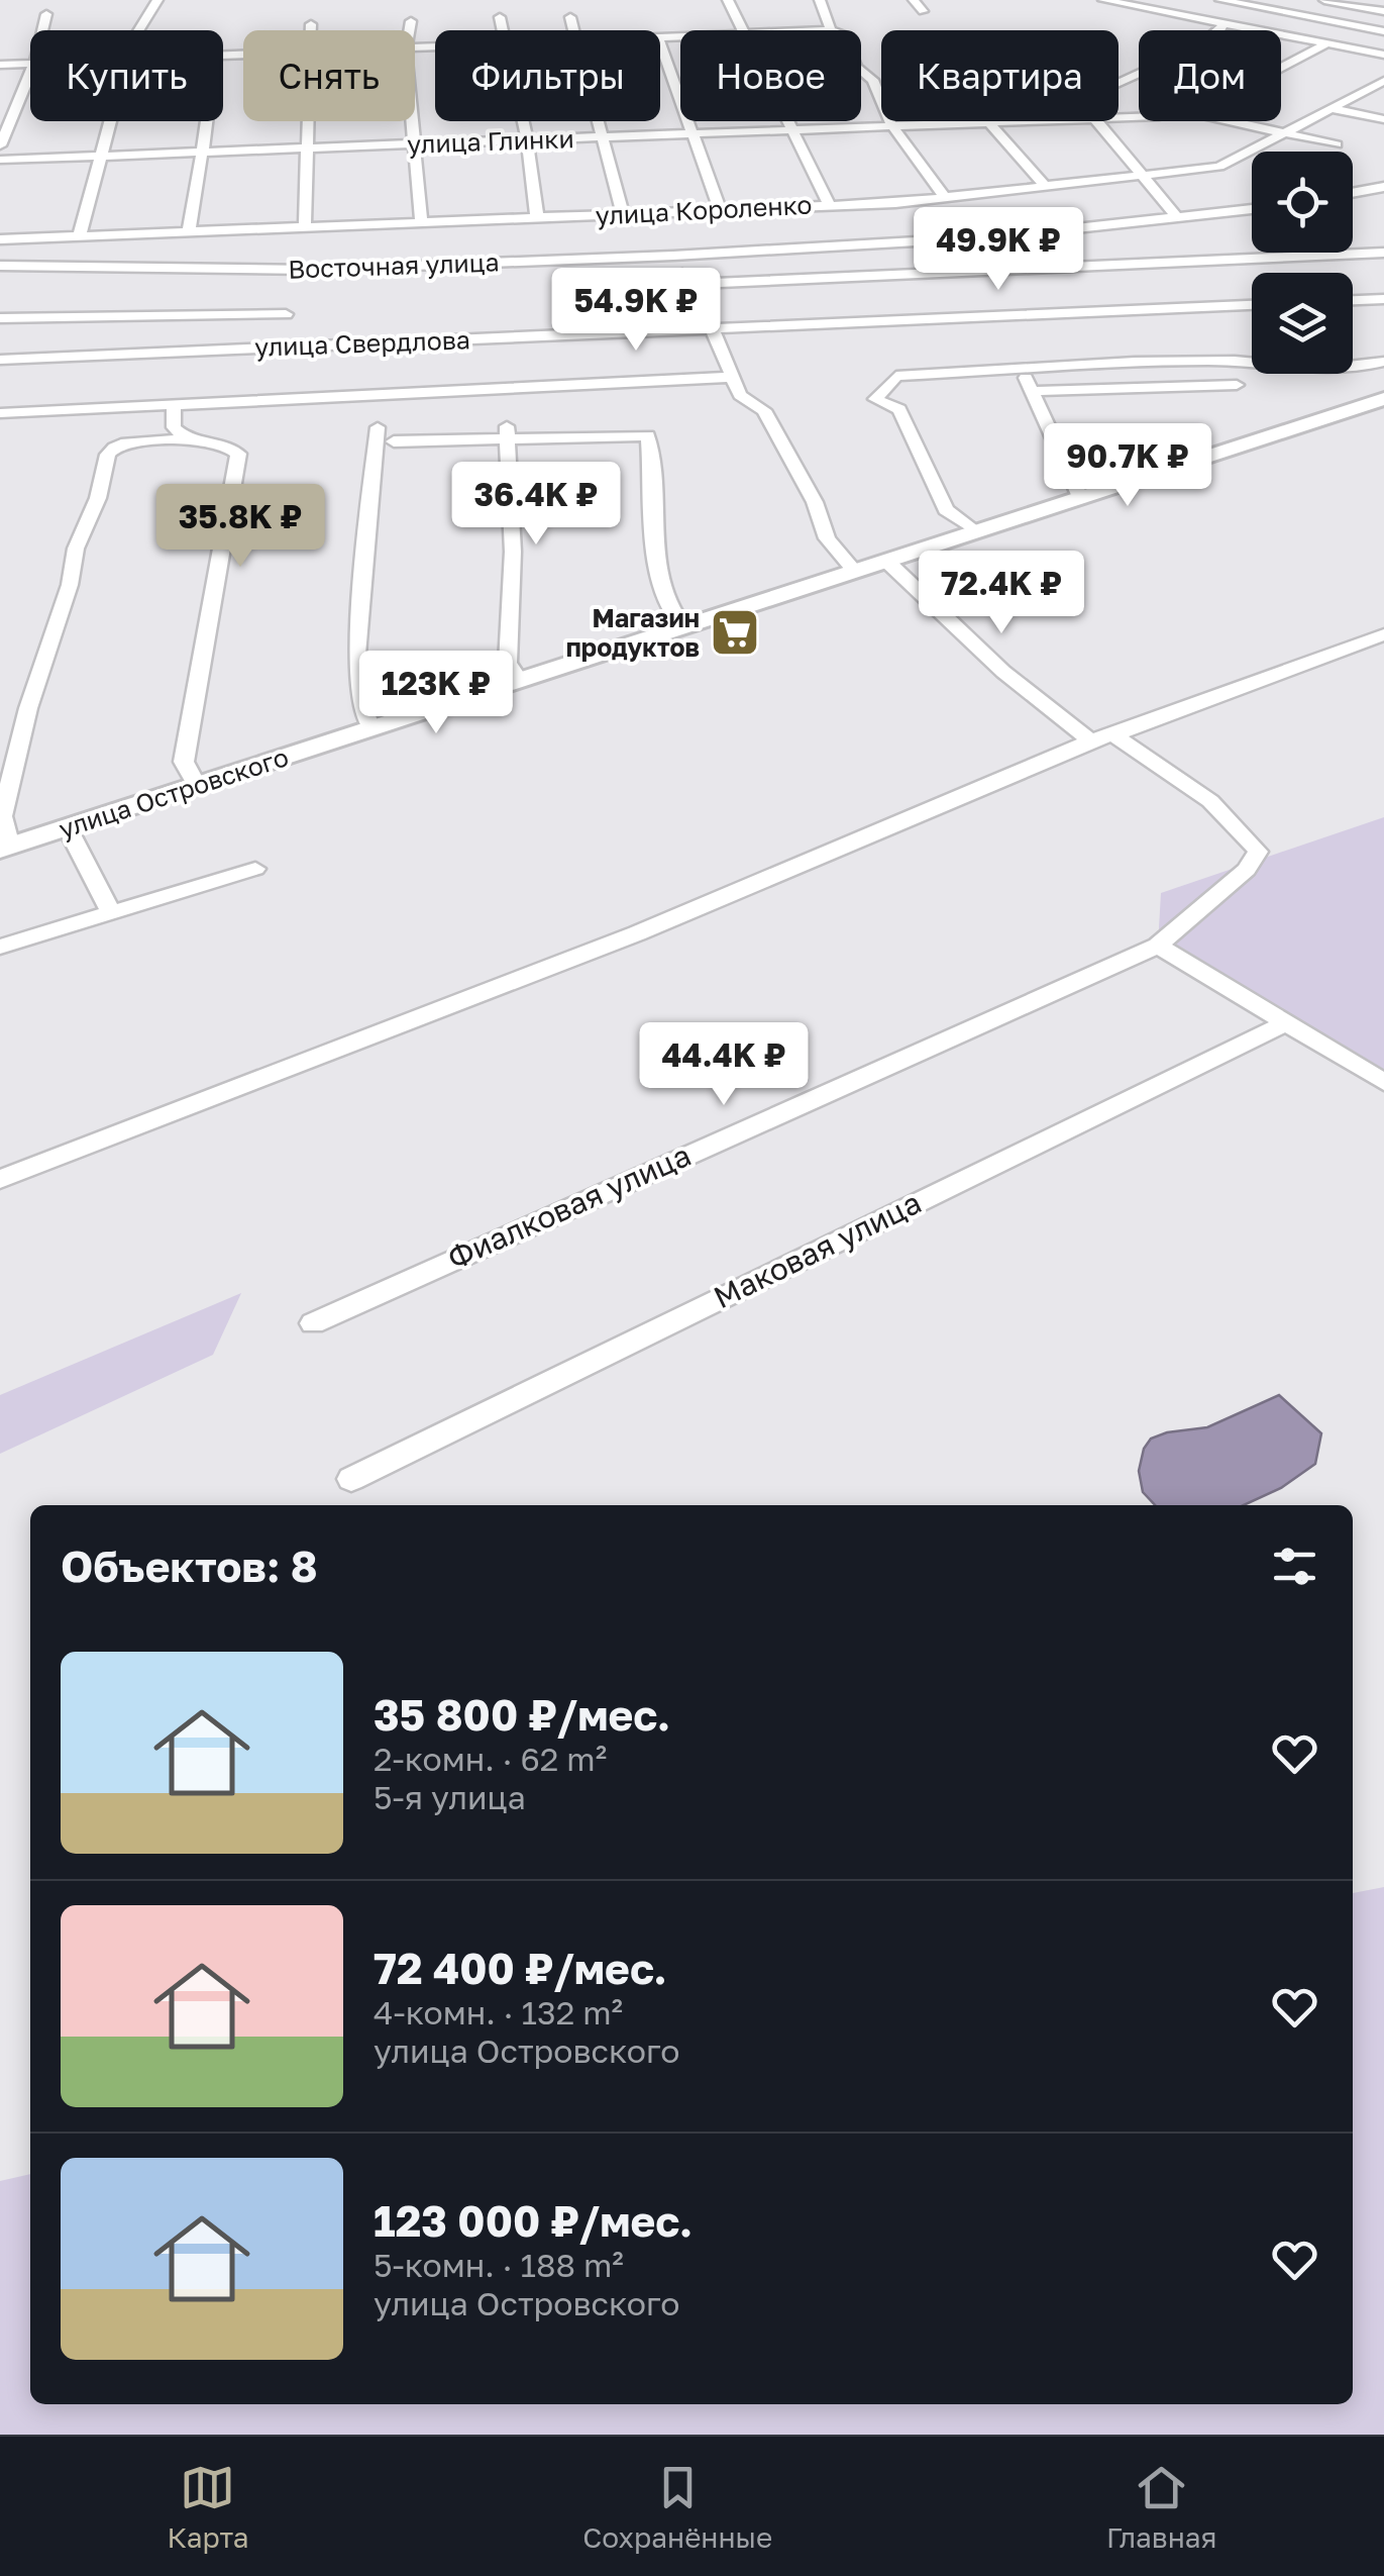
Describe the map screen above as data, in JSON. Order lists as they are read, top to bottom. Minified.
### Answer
{"streets":{"street":["улица Глинки","улица Короленко","Восточная улица","улица Свердлова","улица Островского","Фиалковая улица","Маковая улица"]},"crossings":[["улица Короленко","Восточная улица"]],"places":{"supermarket":["Магазин продуктов"]},"page":{"chip":["Купить","Снять","Фильтры","Новое","Квартира","Дом"],"price":["49.9K ₽","54.9K ₽","90.7K ₽","36.4K ₽","35.8K ₽","72.4K ₽","123K ₽","44.4K ₽"],"heading":"Объектов: 8","list":[{"name":"35 800 ₽/мес.","note":"2-комн. · 62 m² · 5-я улица"},{"name":"72 400 ₽/мес.","note":"4-комн. · 132 m² · улица Островского"},{"name":"123 000 ₽/мес.","note":"5-комн. · 188 m² · улица Островского"}],"tabs":["Карта","Сохранённые","Главная"]}}
